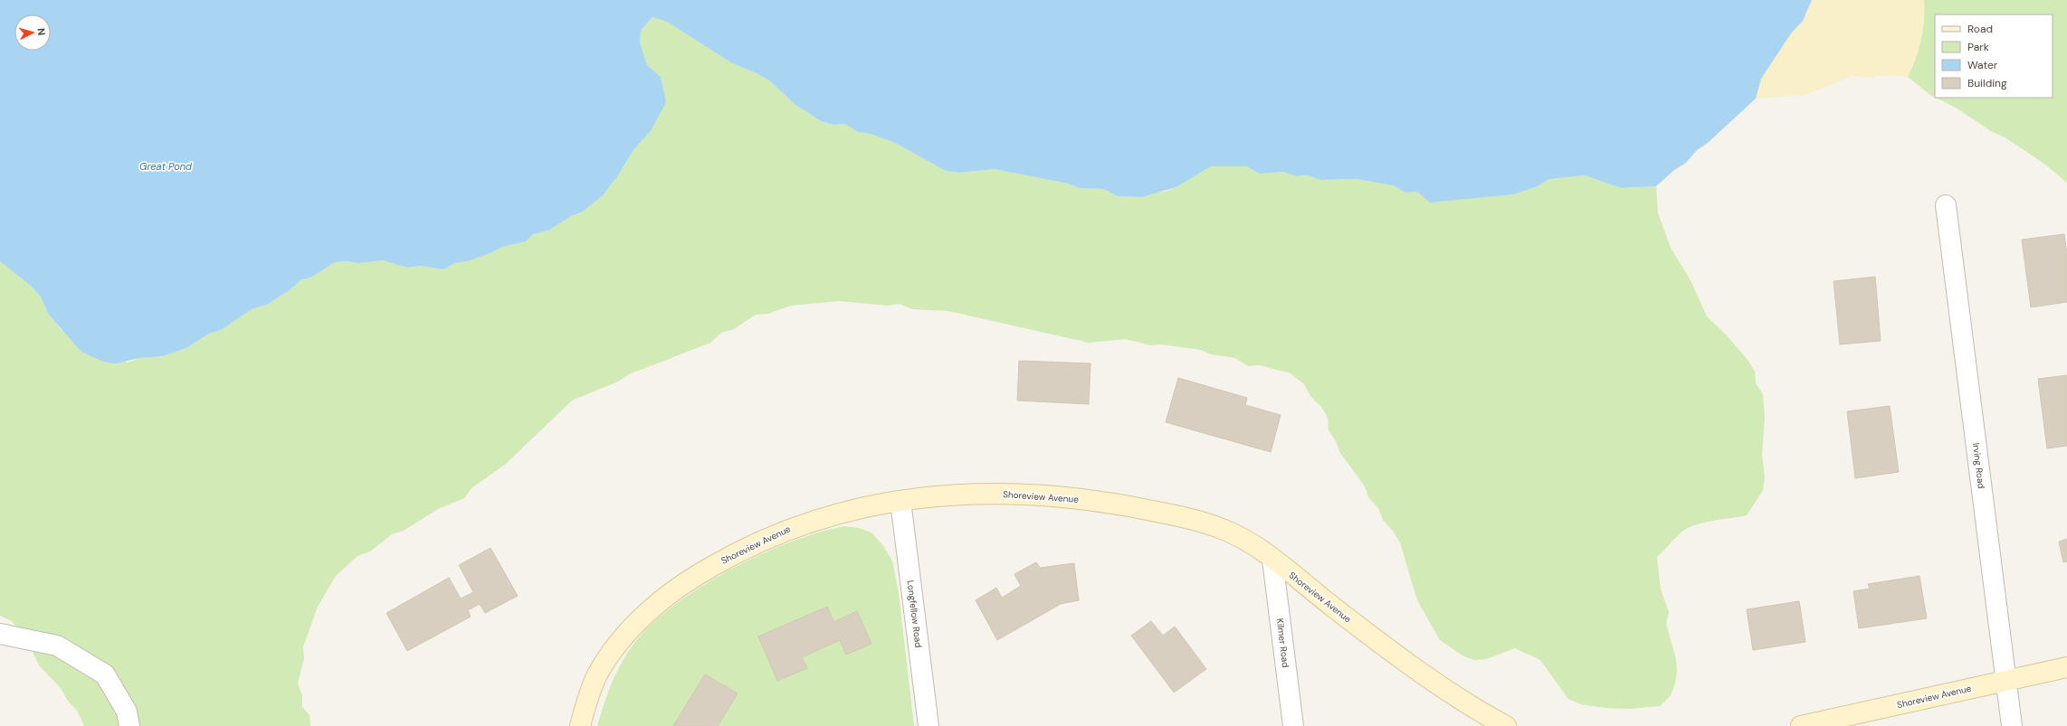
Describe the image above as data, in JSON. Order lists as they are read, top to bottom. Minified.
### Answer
{"streets":{"street":["Irving Road","Shoreview Avenue","Longfellow Road","Kilmer Road"]},"crossings":[["Irving Road","Shoreview Avenue"],["Shoreview Avenue","Longfellow Road"],["Shoreview Avenue","Kilmer Road"]],"water":["Great Pond"],"legend":["Road","Park","Water","Building"],"north":"right"}
